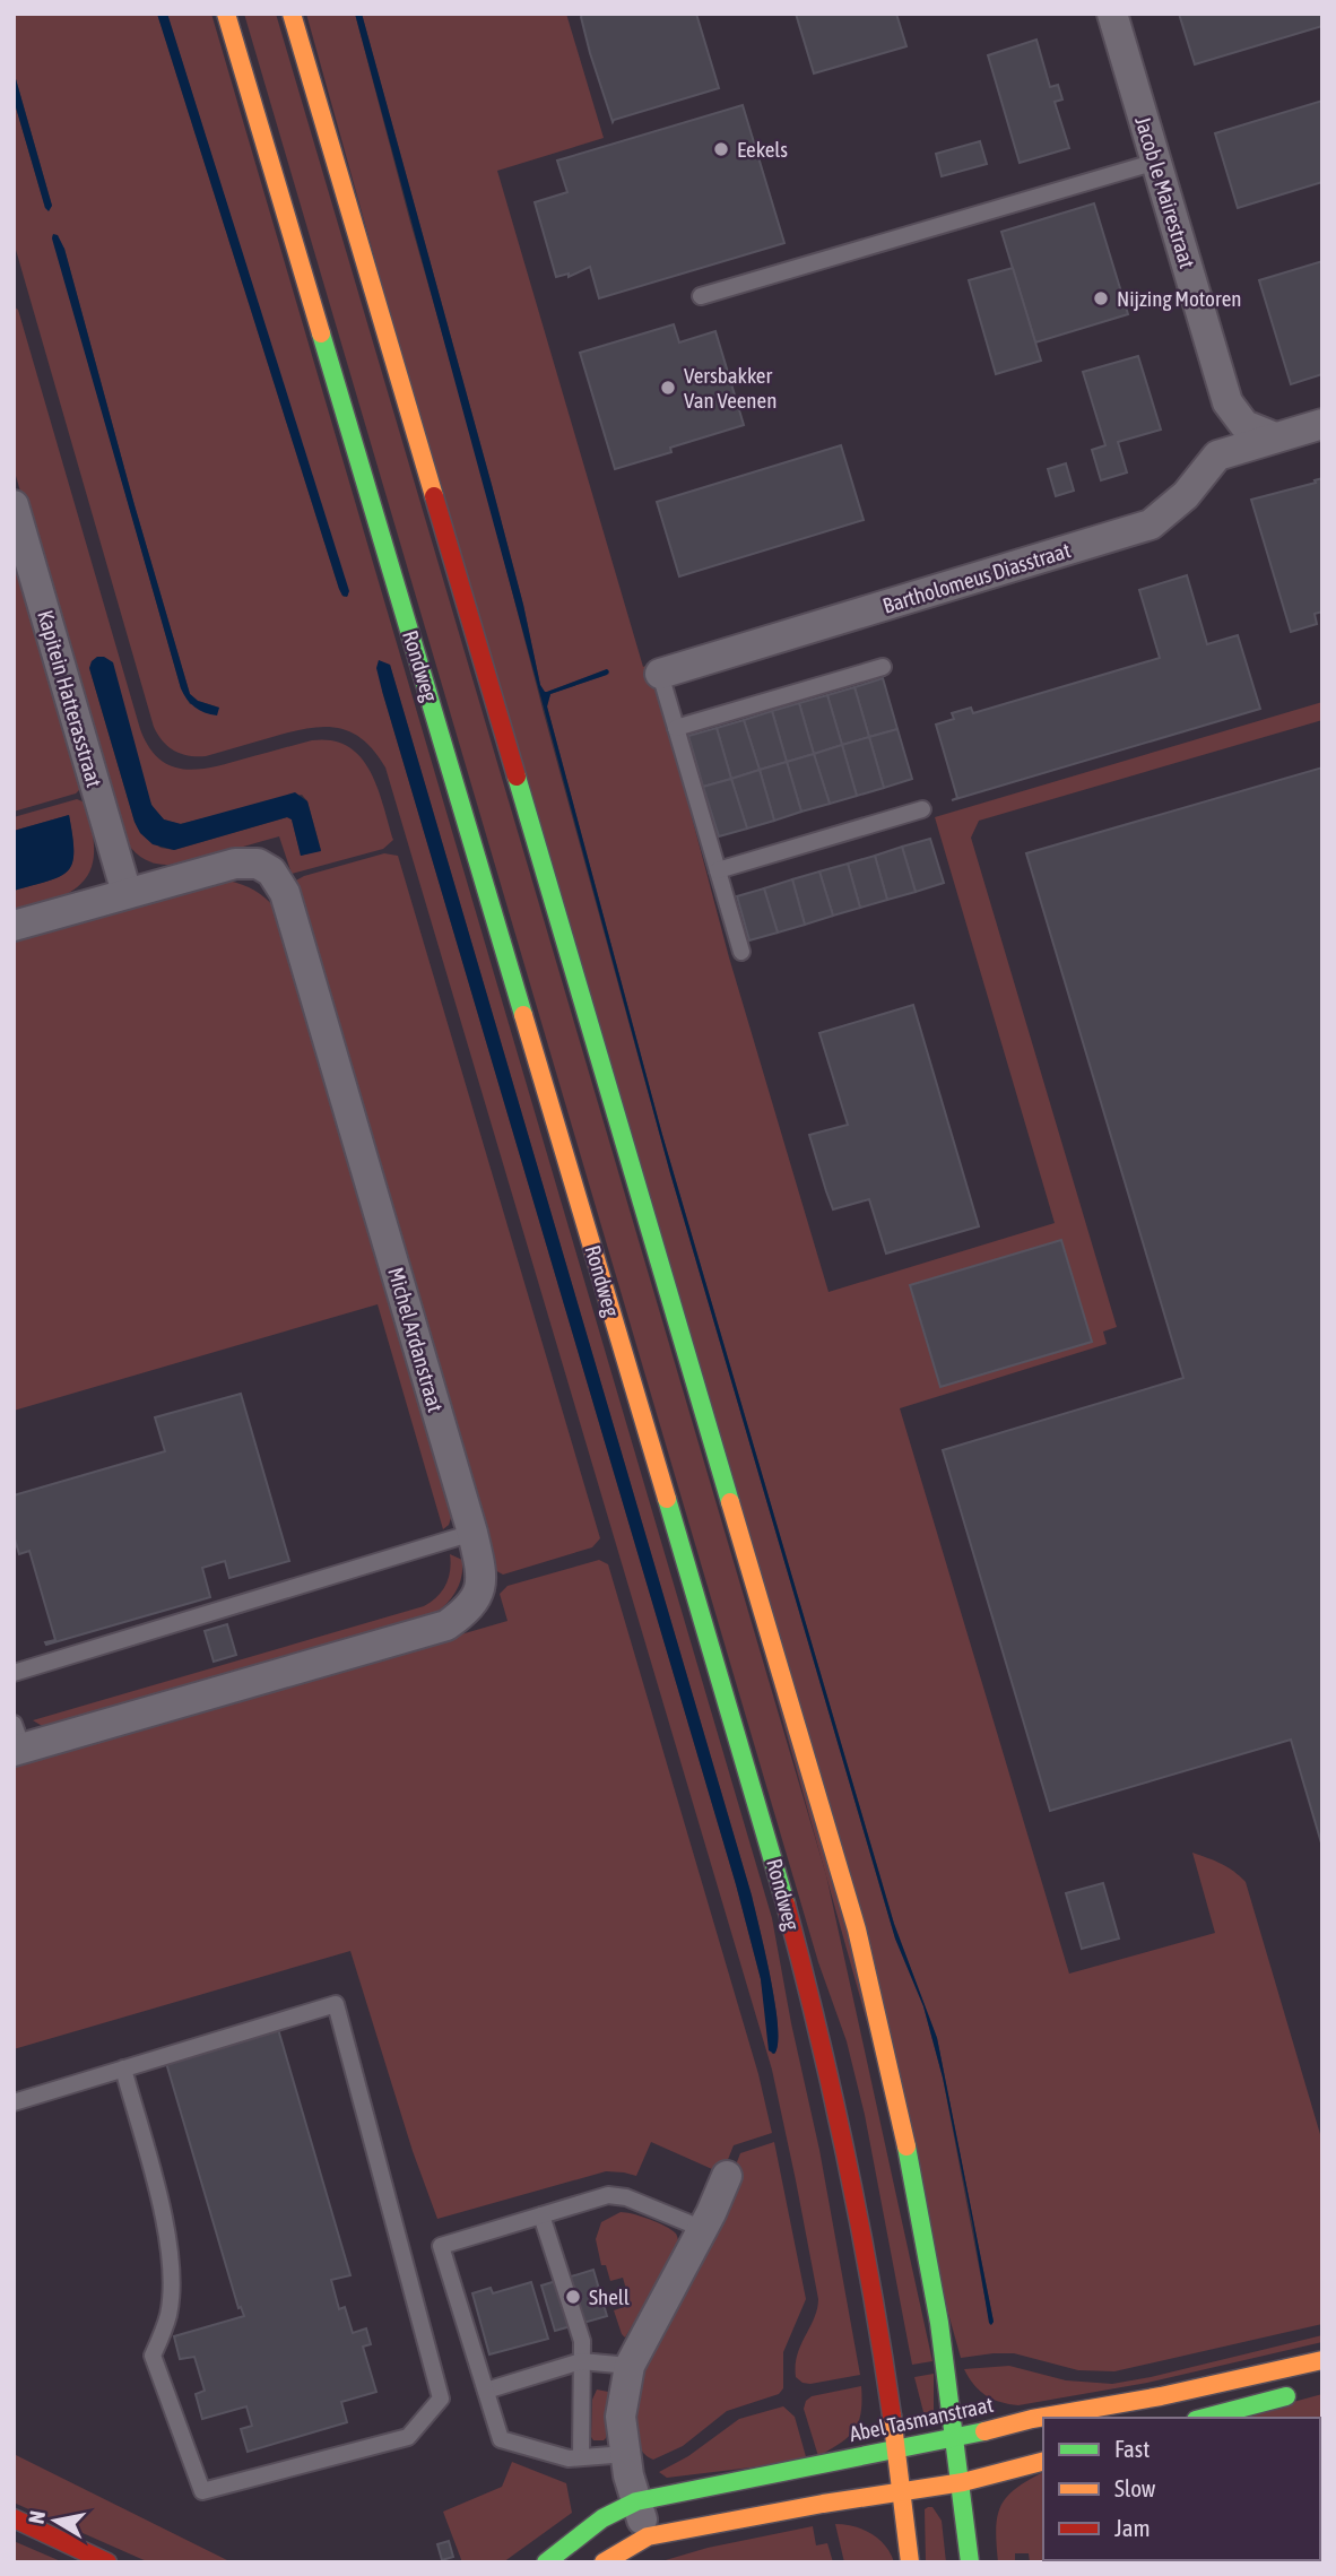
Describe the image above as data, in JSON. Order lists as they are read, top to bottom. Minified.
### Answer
{"streets":{"main road":["Rondweg","Abel Tasmanstraat"],"street":["Jacob le Mairestraat","Bartholomeus Diasstraat","Kapitein Hatterasstraat","Michel Ardanstraat"]},"crossings":[["Jacob le Mairestraat","Bartholomeus Diasstraat"],["Rondweg","Abel Tasmanstraat"],["Kapitein Hatterasstraat","Michel Ardanstraat"]],"places":["Eekels","Nijzing Motoren","Versbakker Van Veenen","Shell"],"legend":["Fast","Slow","Jam"],"north":"left"}
